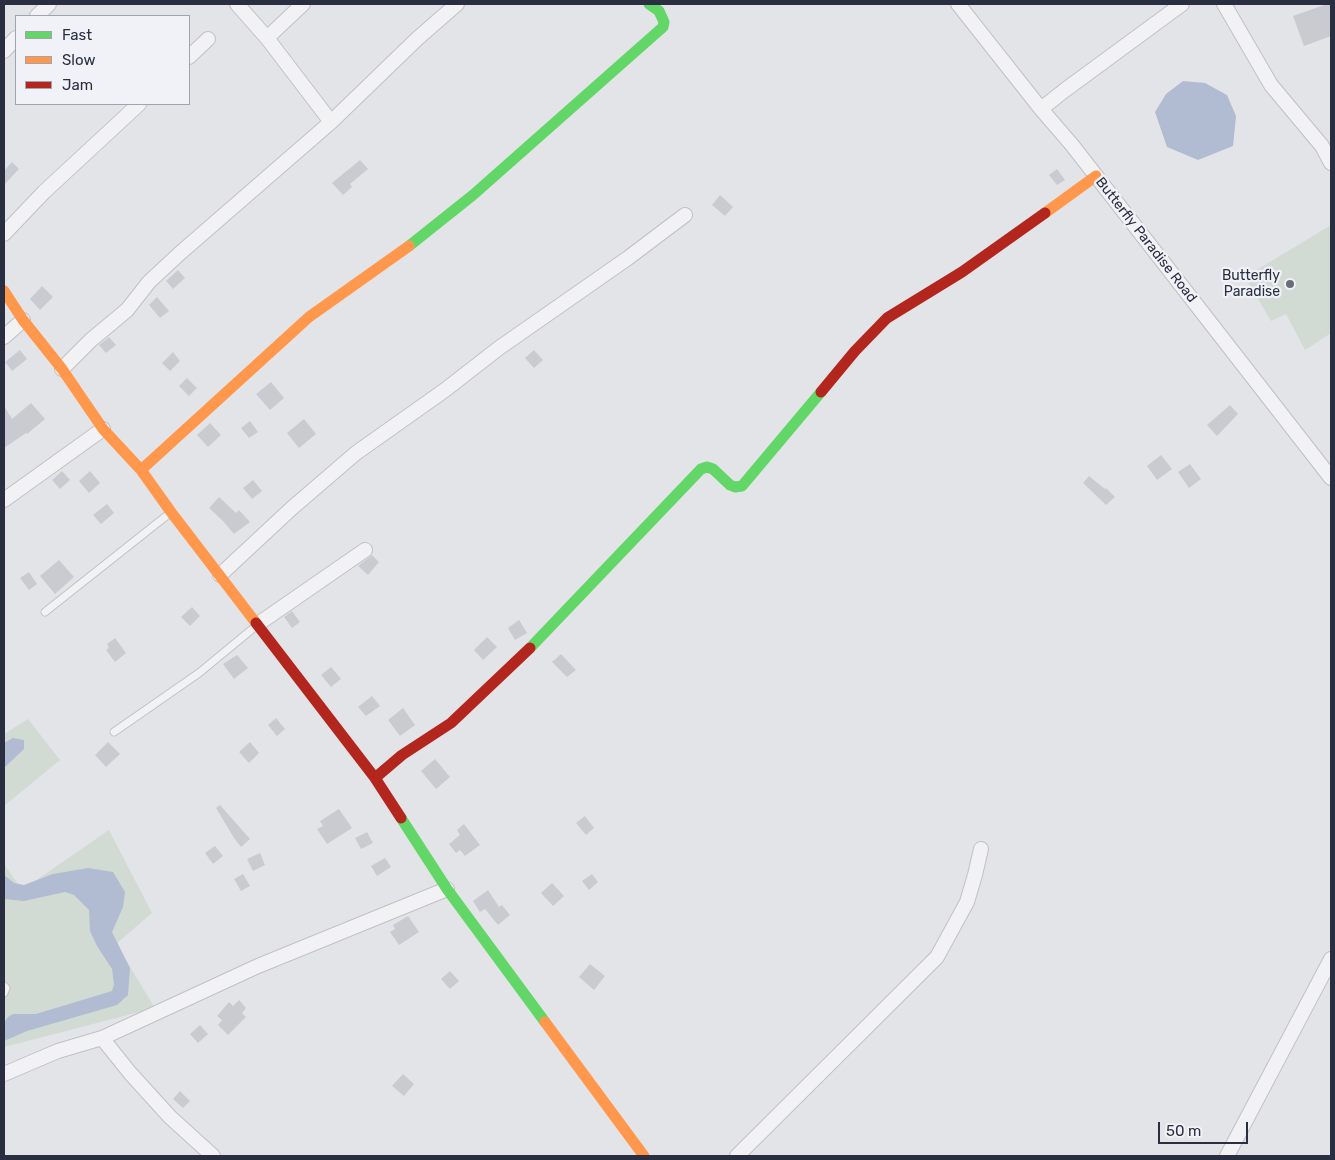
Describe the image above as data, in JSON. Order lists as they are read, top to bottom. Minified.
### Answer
{"streets":{"street":["Butterfly Paradise Road"]},"places":["Butterfly Paradise"],"legend":["Fast","Slow","Jam"],"scale_bar":"50 m"}
